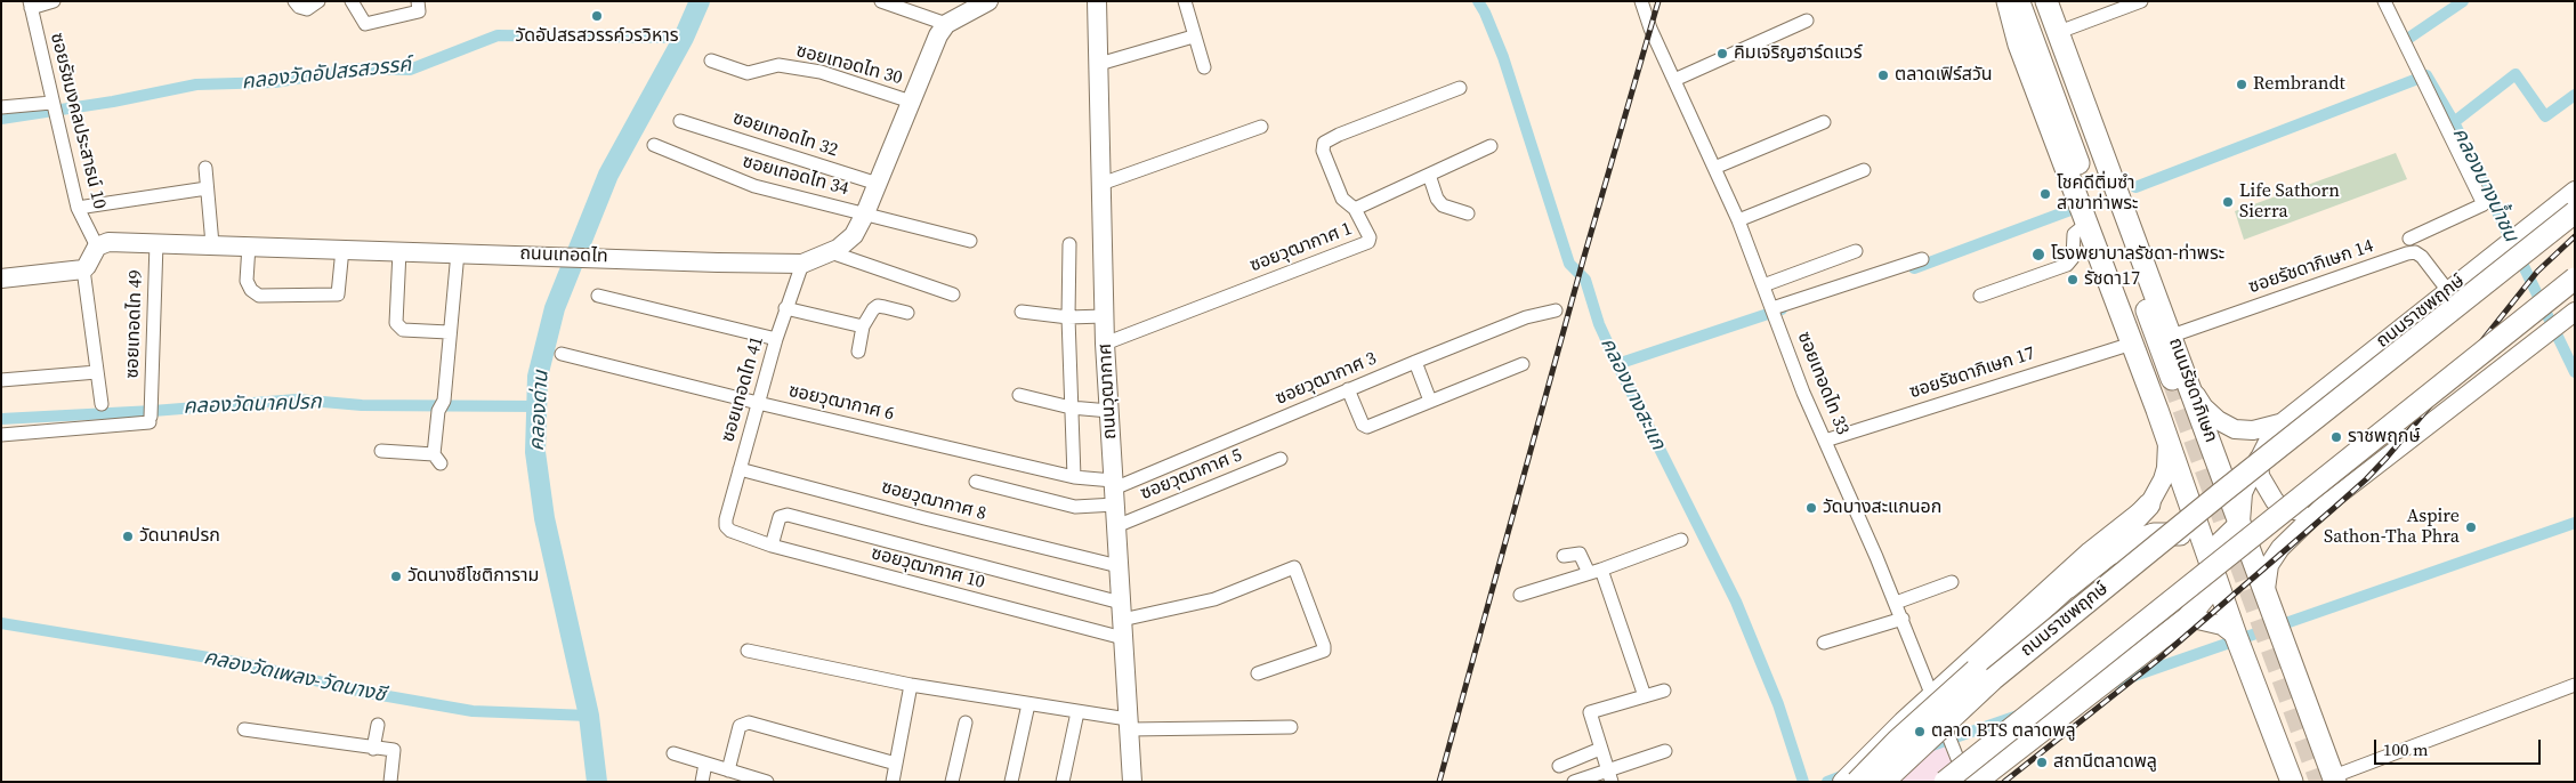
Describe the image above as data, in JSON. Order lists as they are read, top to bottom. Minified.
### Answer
{"streets":{"main road":["ถนนเทอดไท","ถนนราชพฤกษ์","ถนนรัชดาภิเษก","ถนนวุฒากาศ"],"street":["ซอยเทอดไท 30","ซอยรัชมงคลประสาธน์ 10","ซอยเทอดไท 32","ซอยเทอดไท 34","ซอยวุฒากาศ 1","ซอยรัชดาภิเษก 14","ซอยเทอดไท 49","ซอยรัชดาภิเษก 17","ซอยวุฒากาศ 3","ซอยเทอดไท 33","ซอยเทอดไท 41","ซอยวุฒากาศ 6","ซอยวุฒากาศ 5","ซอยวุฒากาศ 8","ซอยวุฒากาศ 10"]},"crossings":[["ซอยเทอดไท 30","ถนนเทอดไท"],["ซอยรัชมงคลประสาธน์ 10","ถนนเทอดไท"],["ซอยเทอดไท 32","ถนนเทอดไท"],["ซอยเทอดไท 34","ถนนเทอดไท"],["ซอยวุฒากาศ 1","ถนนวุฒากาศ"],["ถนนเทอดไท","ซอยเทอดไท 49"],["ถนนเทอดไท","ซอยเทอดไท 41"],["ซอยรัชดาภิเษก 14","ถนนรัชดาภิเษก"],["ถนนราชพฤกษ์","ซอยเทอดไท 33"],["ถนนราชพฤกษ์","ถนนรัชดาภิเษก"],["ซอยรัชดาภิเษก 17","ซอยเทอดไท 33"],["ซอยวุฒากาศ 3","ถนนวุฒากาศ"],["ซอยวุฒากาศ 3","ซอยวุฒากาศ 6"],["ซอยเทอดไท 41","ซอยวุฒากาศ 6"],["ซอยเทอดไท 41","ซอยวุฒากาศ 8"],["ซอยเทอดไท 41","ซอยวุฒากาศ 10"],["ถนนวุฒากาศ","ซอยวุฒากาศ 6"],["ถนนวุฒากาศ","ซอยวุฒากาศ 5"],["ถนนวุฒากาศ","ซอยวุฒากาศ 8"],["ถนนวุฒากาศ","ซอยวุฒากาศ 10"]],"water":["คลองวัดอัปสรสวรรค์","คลองบางน้ำชน","คลองบางสะแก","คลองวัดนาคปรก","คลองด่าน","คลองวัดเพลง-วัดนางชี"],"places":["วัดอัปสรสวรรค์วรวิหาร","คิมเจริญฮาร์ดแวร์","ตลาดเฟิร์สวัน","Rembrandt","โชคดีติ่มซำ สาขาท่าพระ","Life Sathorn Sierra","โรงพยาบาลรัชดา-ท่าพระ","รัชดา17","ราชพฤกษ์","วัดบางสะแกนอก","Aspire Sathon-Tha Phra","วัดนาคปรก","วัดนางชีโชติการาม","ตลาด BTS ตลาดพลู","สถานีตลาดพลู"],"scale_bar":"100 m"}
